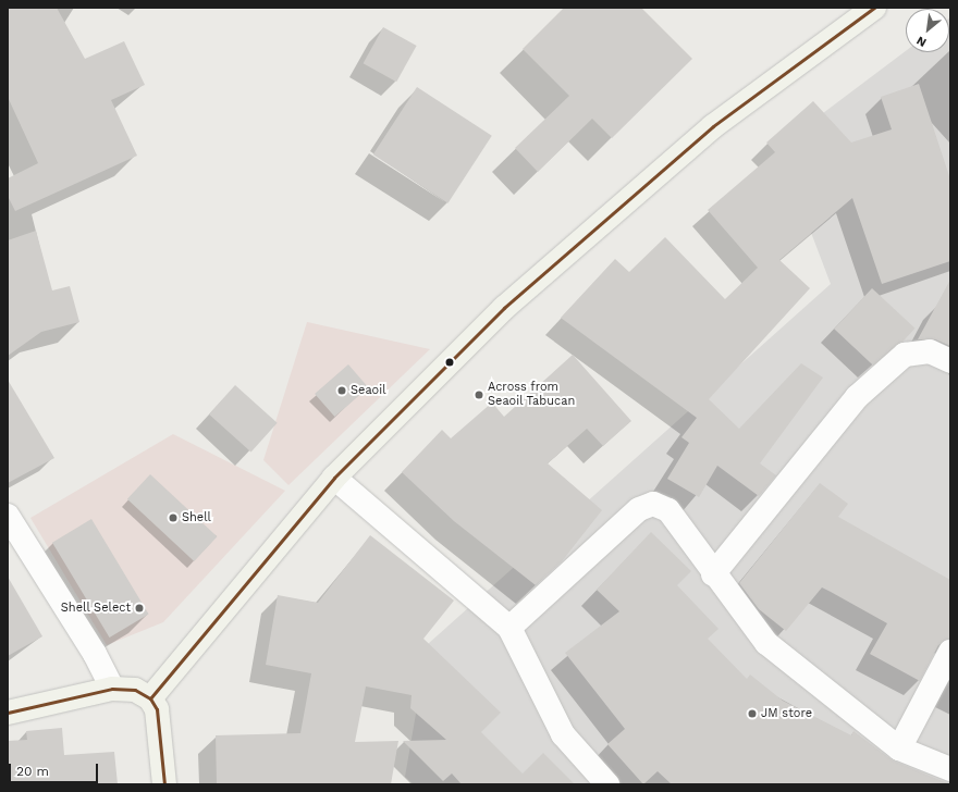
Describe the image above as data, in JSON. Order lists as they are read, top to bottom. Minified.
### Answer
{"places":["Seaoil","Across from Seaoil Tabucan","Shell","Shell Select","JM store"],"scale_bar":"20 m","north":"bottom left"}
